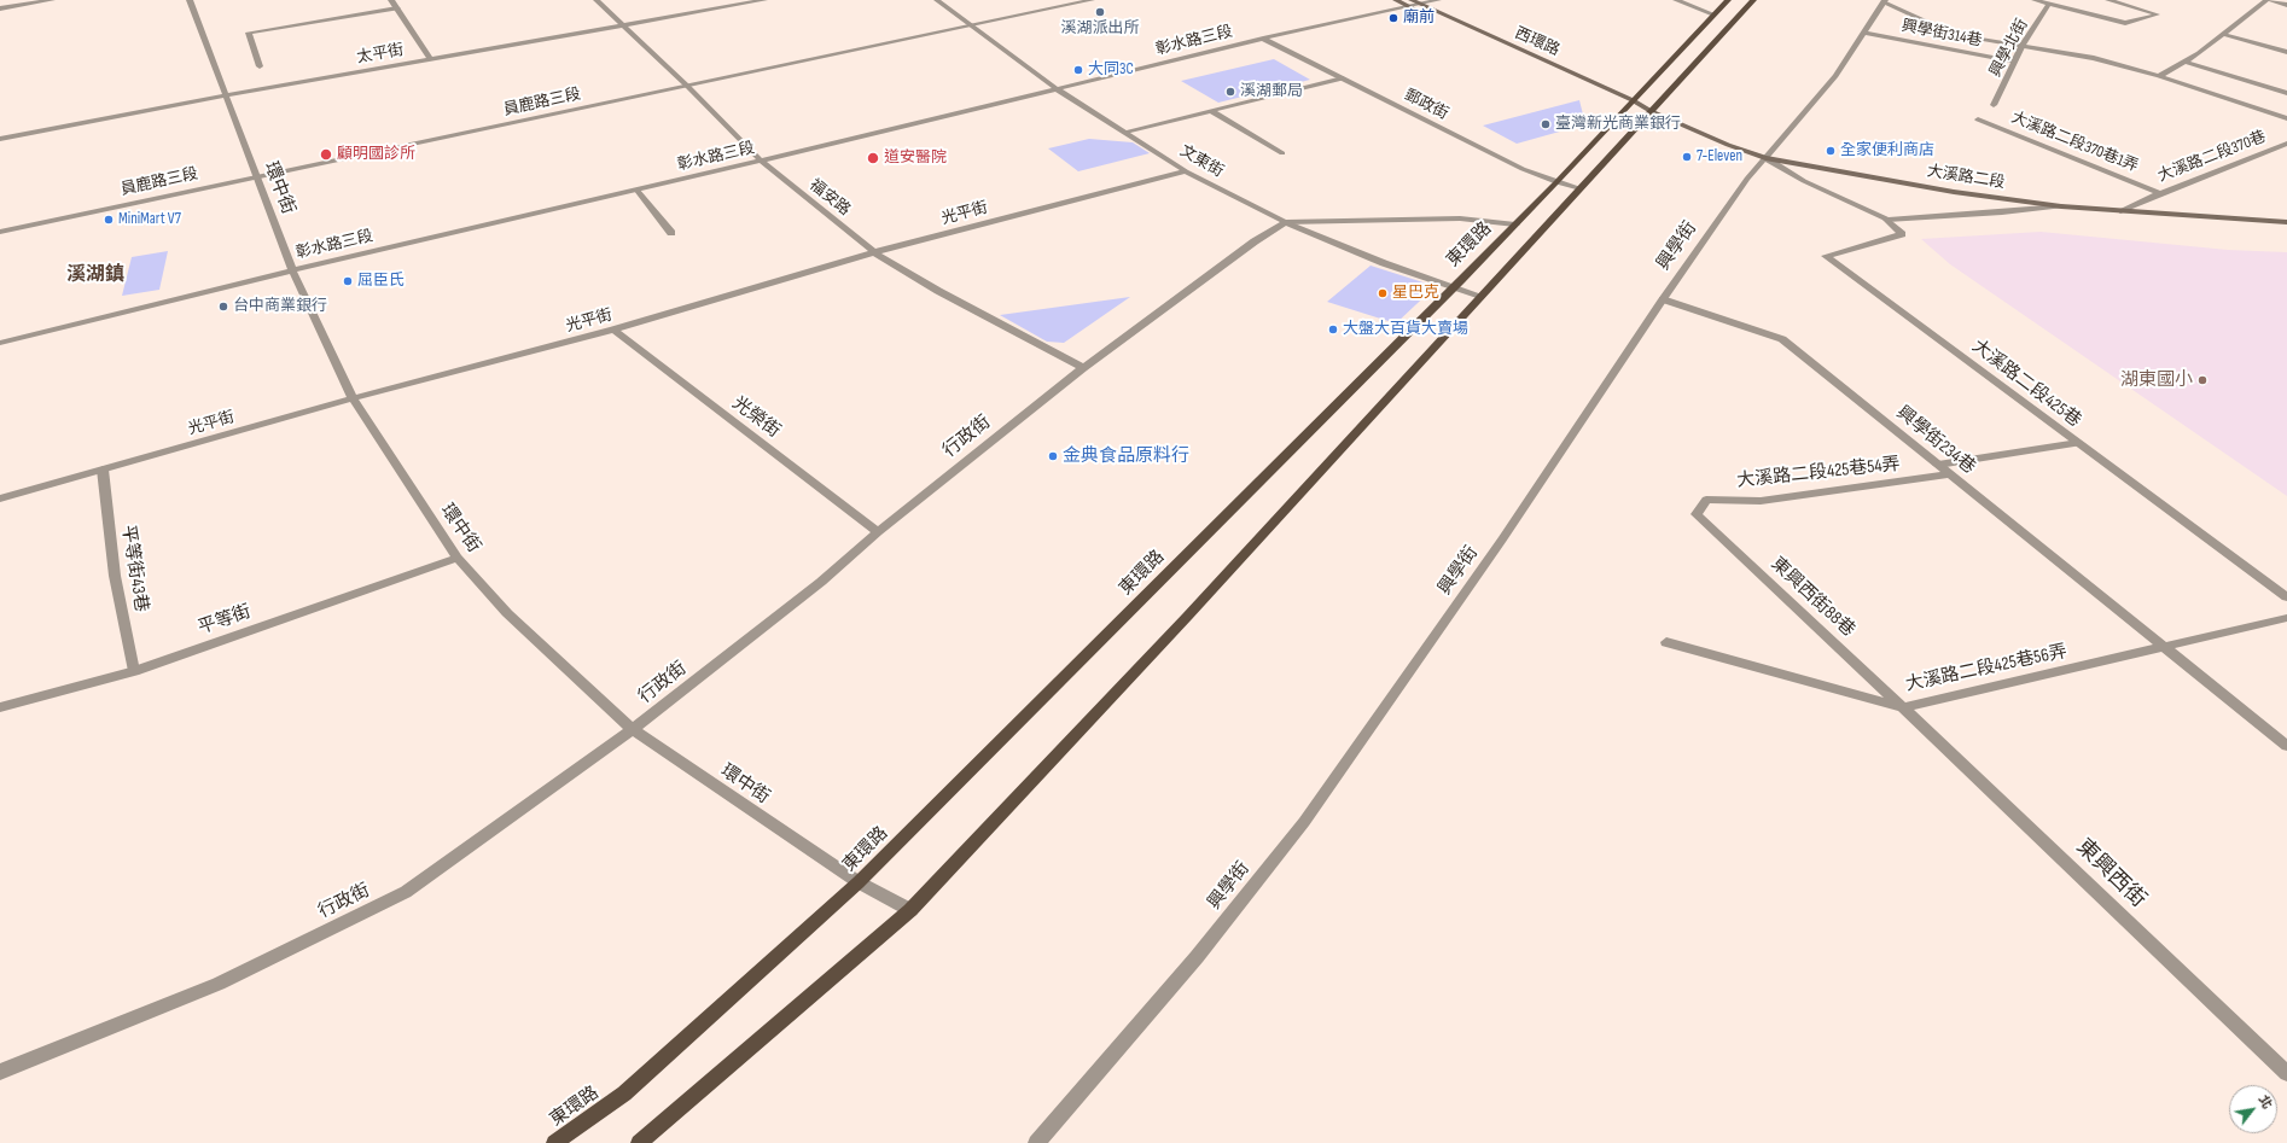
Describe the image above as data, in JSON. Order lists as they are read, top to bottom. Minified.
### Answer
{"streets":{"main road":["西環路","大溪路二段","東環路"],"street":["興學街314巷","彰水路三段","興學北街","太平街","員鹿路三段","郵政街","大溪路二段370巷1弄","大溪路二段370巷","文東街","環中街","福安路","光平街","興學街","大溪路二段425巷","光榮街","行政街","興學街234巷","大溪路二段425巷54弄","平等街43巷","東興西街88巷","平等街","大溪路二段425巷56弄","東興西街"]},"crossings":[["興學街314巷","興學北街"],["興學街314巷","興學街"],["彰水路三段","西環路"],["彰水路三段","郵政街"],["彰水路三段","文東街"],["彰水路三段","環中街"],["彰水路三段","福安路"],["西環路","大溪路二段"],["西環路","東環路"],["太平街","環中街"],["太平街","福安路"],["員鹿路三段","文東街"],["員鹿路三段","環中街"],["員鹿路三段","福安路"],["郵政街","東環路"],["大溪路二段370巷1弄","大溪路二段370巷"],["大溪路二段370巷","大溪路二段"],["文東街","光平街"],["文東街","東環路"],["文東街","行政街"],["大溪路二段","東環路"],["大溪路二段","興學街"],["環中街","光平街"],["環中街","東環路"],["環中街","行政街"],["環中街","平等街"],["福安路","光平街"],["福安路","行政街"],["光平街","光榮街"],["光平街","平等街43巷"],["興學街","興學街234巷"],["光榮街","行政街"],["興學街234巷","大溪路二段425巷54弄"],["興學街234巷","大溪路二段425巷56弄"],["大溪路二段425巷54弄","東興西街88巷"],["平等街43巷","平等街"],["東興西街88巷","大溪路二段425巷56弄"],["東興西街88巷","東興西街"],["大溪路二段425巷56弄","東興西街"]],"districts":["溪湖鎮"],"places":["溪湖派出所","廟前","大同3C","溪湖郵局","臺灣新光商業銀行","全家便利商店","顧明國診所","7-Eleven","道安醫院","MiniMart V7","屈臣氏","星巴克","台中商業銀行","大盤大百貨大賣場","湖東國小","金典食品原料行"],"north":"top right"}
